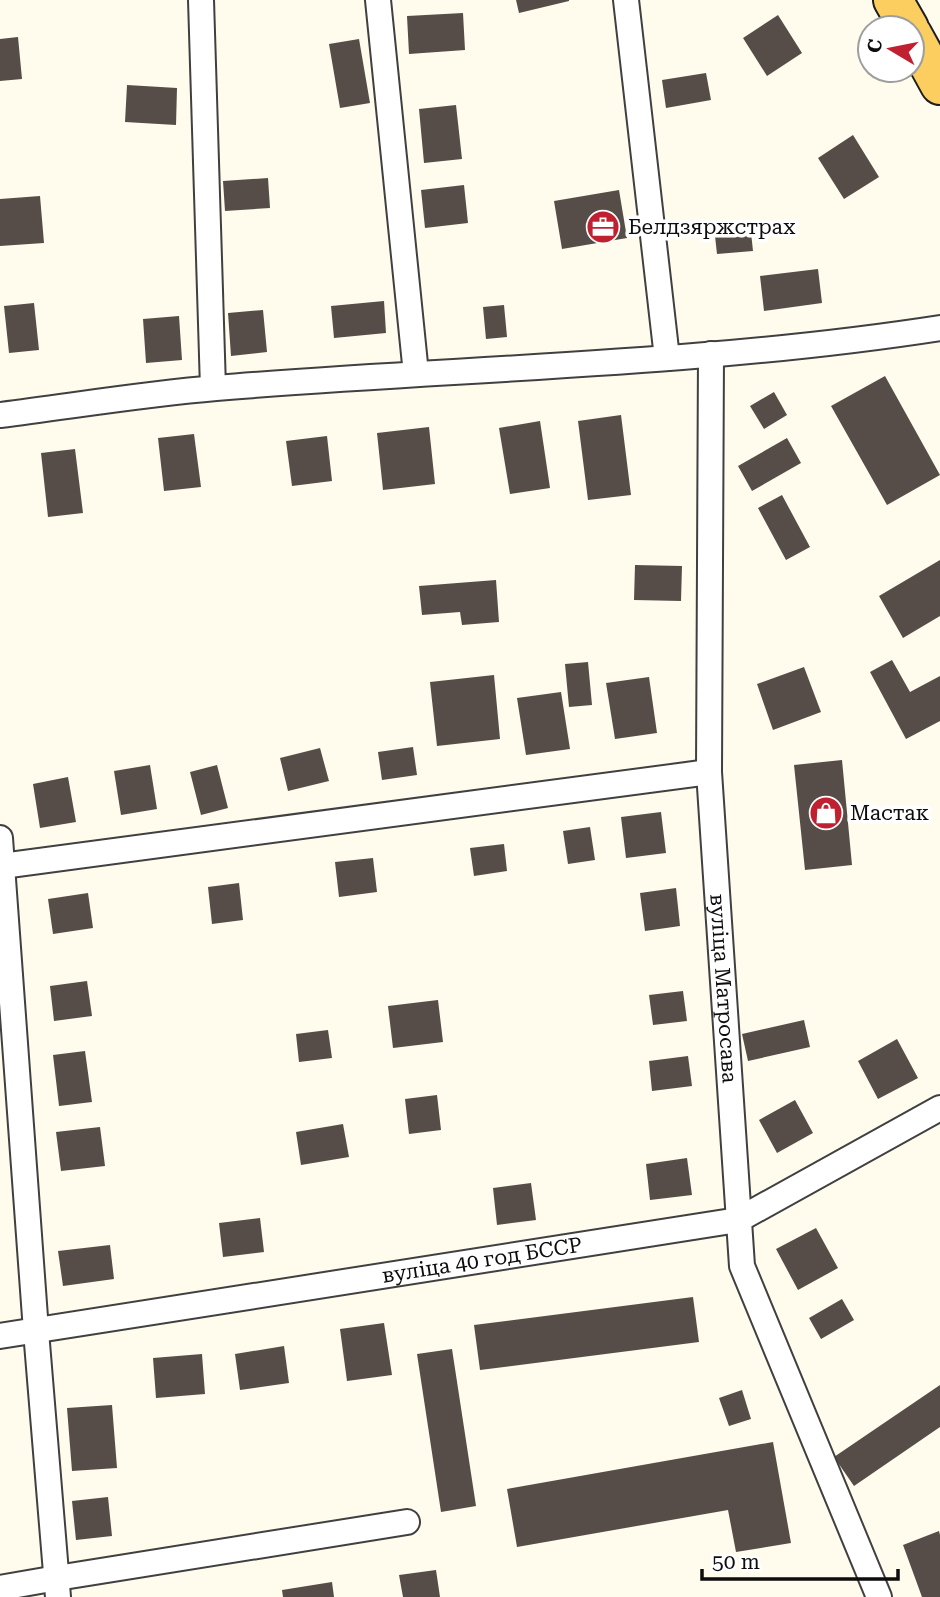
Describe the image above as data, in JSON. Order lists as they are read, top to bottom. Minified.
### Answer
{"streets":{"street":["вуліца Матросава","вуліца 40 год БССР"]},"crossings":[["вуліца Матросава","вуліца 40 год БССР"]],"places":{"office":["Белдзяржстрах"],"shop":["Мастак"]},"scale_bar":"50 m","north":"left"}
